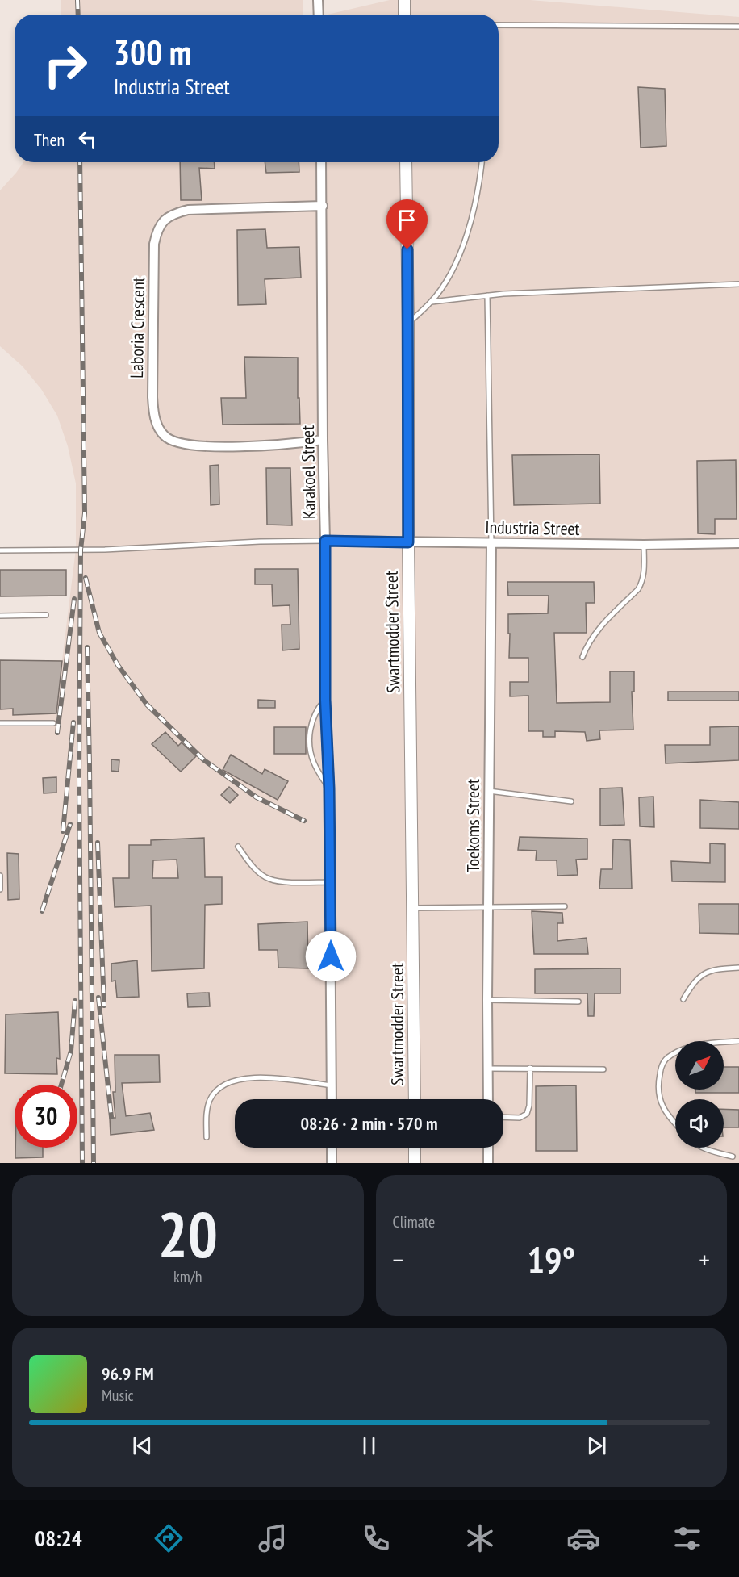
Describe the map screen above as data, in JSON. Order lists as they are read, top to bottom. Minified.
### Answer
{"streets":{"main road":["Swartmodder Street"],"street":["Laboria Crescent","Karakoel Street","Industria Street","Toekoms Street"]},"crossings":[["Laboria Crescent","Karakoel Street"],["Karakoel Street","Industria Street"],["Industria Street","Swartmodder Street"],["Industria Street","Toekoms Street"]],"north":"top right","page":{"turn":["300 m","Industria Street"],"then":"Then","limit":"30","trip":"08:26 · 2 min · 570 m","tile":[["20","km/h"],"Climate"],"heat":["−","19°","+"],"song":["96.9 FM","Music"],"tabs":"08:24"}}
